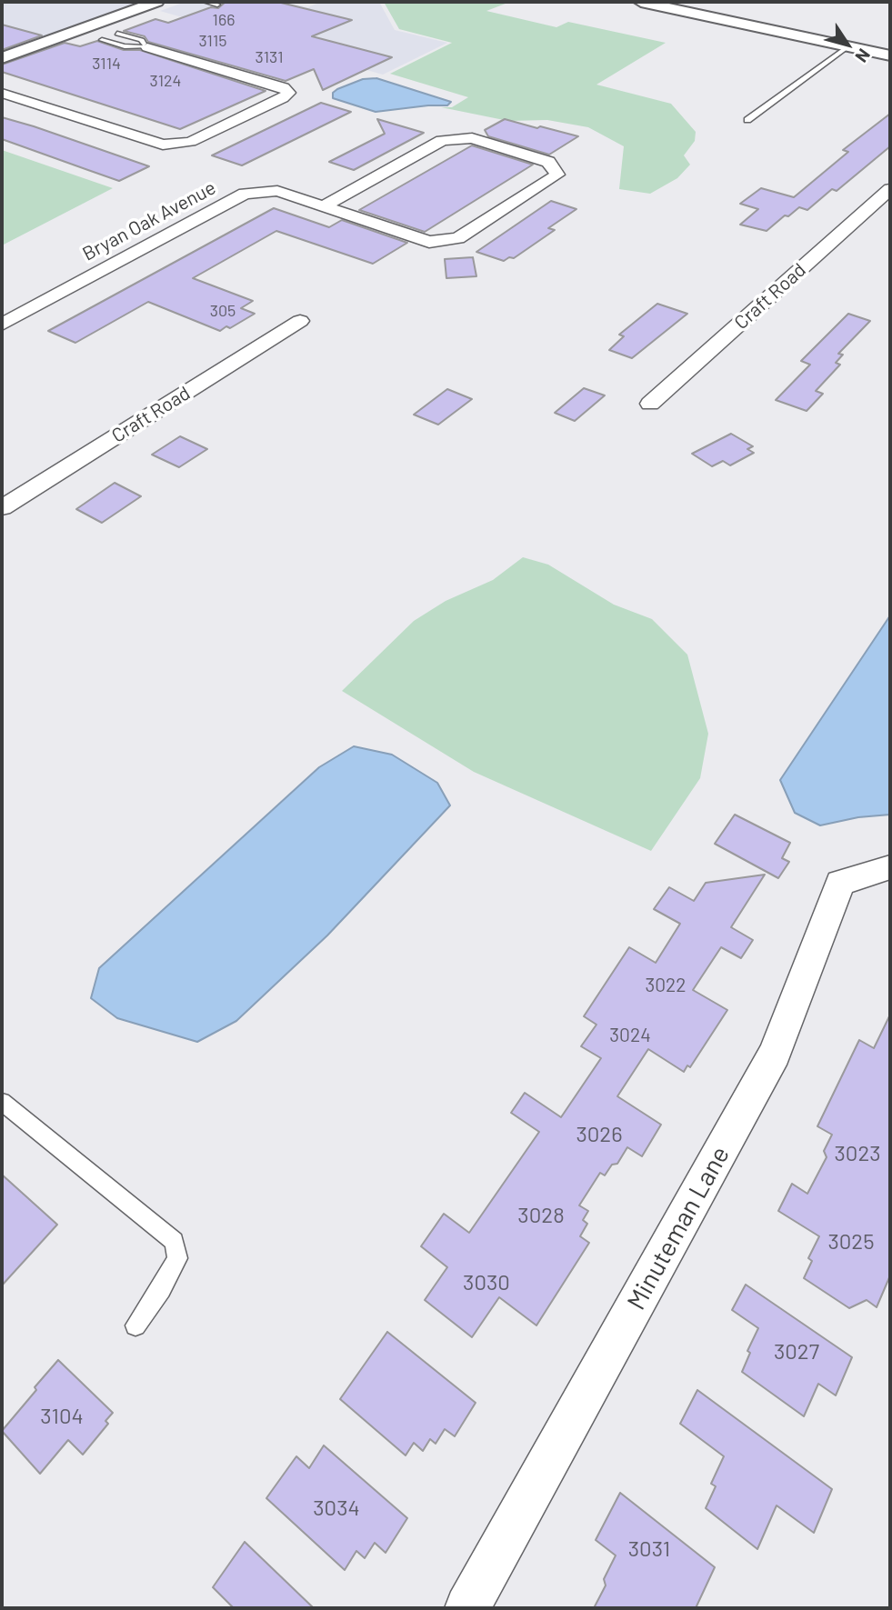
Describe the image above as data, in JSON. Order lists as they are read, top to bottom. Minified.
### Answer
{"streets":{"street":["Bryan Oak Avenue","Craft Road","Minuteman Lane"]},"house_numbers":["166","3115","3131","3114","3124","305","3022","3024","3026","3023","3028","3025","3030","3027","3104","3034","3031"],"north":"bottom right"}
